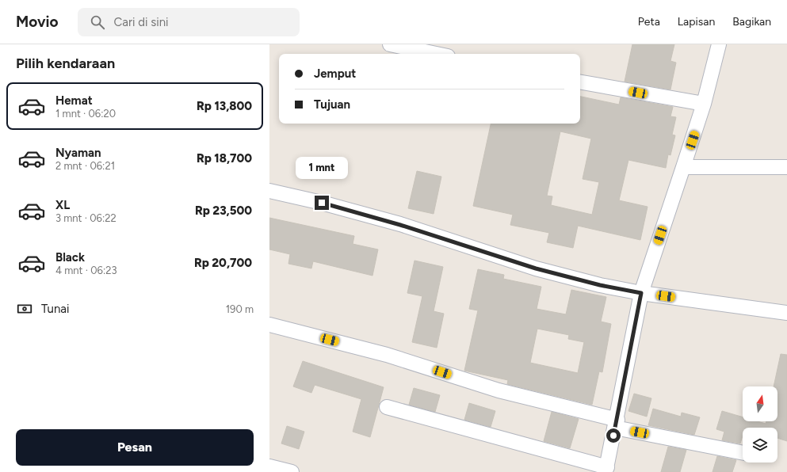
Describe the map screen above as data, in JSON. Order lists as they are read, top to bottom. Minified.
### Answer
{"north":"top","page":{"header":"Movio","search":"Cari di sini","nav":["Peta","Lapisan","Bagikan"],"heading":"Pilih kendaraan","banner":["Jemput","Tujuan"],"list":[{"name":"Hemat","note":"1 mnt · 06:20","value":"Rp 13,800"},{"name":"Nyaman","note":"2 mnt · 06:21","value":"Rp 18,700"},{"name":"XL","note":"3 mnt · 06:22","value":"Rp 23,500"},{"name":"Black","note":"4 mnt · 06:23","value":"Rp 20,700"}],"bubble":"1 mnt","pay":["Tunai","190 m"],"buttons":"Pesan"}}
